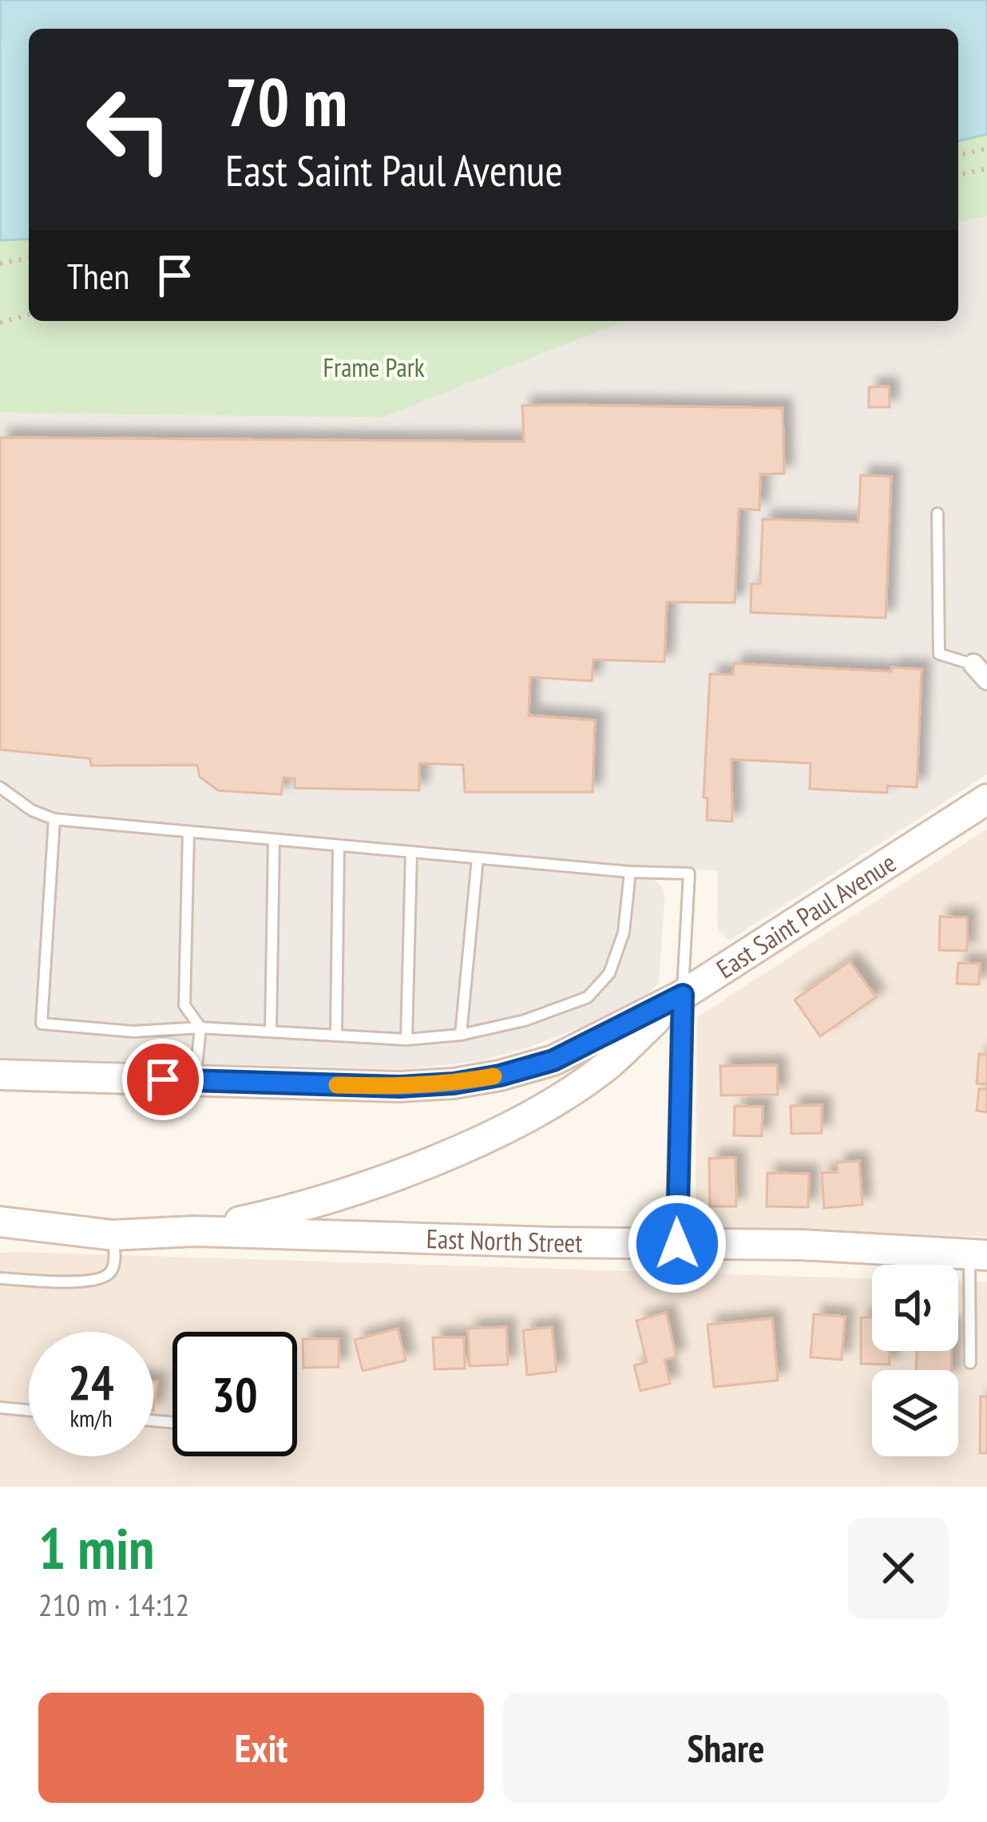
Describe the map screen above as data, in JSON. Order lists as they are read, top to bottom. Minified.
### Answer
{"streets":{"main road":["East Saint Paul Avenue","East North Street"]},"crossings":[["East Saint Paul Avenue","East North Street"]],"parks":["Frame Park"],"page":{"turn":["70 m","East Saint Paul Avenue"],"then":"Then","speed":"24 km/h","limit":"30","heading":["1 min","210 m · 14:12"],"buttons":["Exit","Share"]}}
